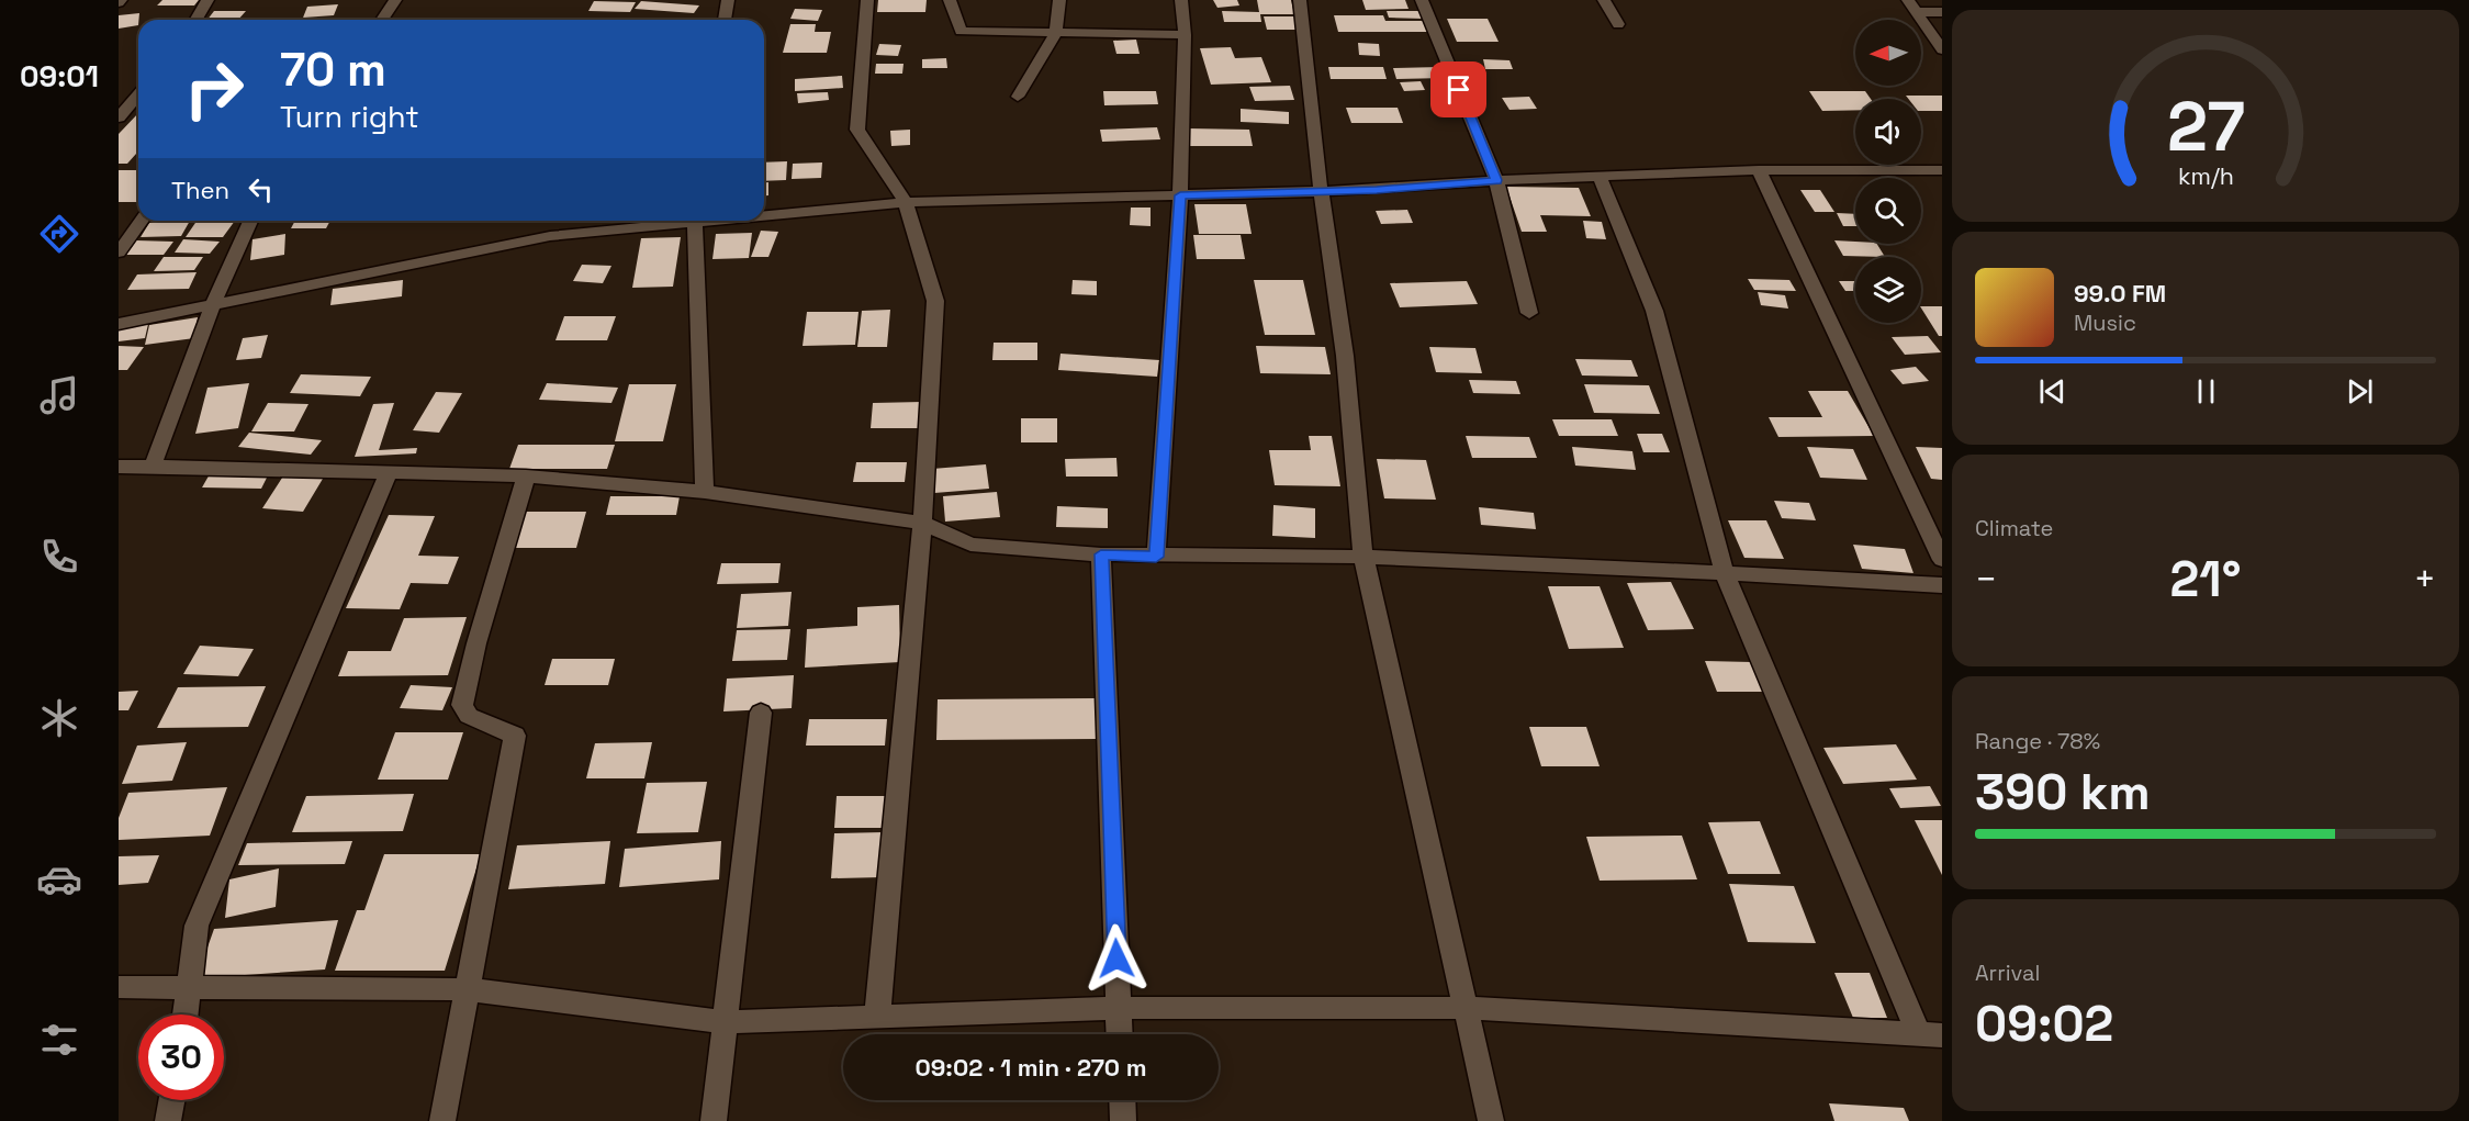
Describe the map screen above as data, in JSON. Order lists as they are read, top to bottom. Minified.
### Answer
{"north":"left","page":{"tabs":"09:01","turn":["70 m","Turn right"],"then":"Then","song":["99.0 FM","Music"],"tile":["Climate",["Range · 78%","390 km"],["Arrival","09:02"]],"heat":["−","21°","+"],"limit":"30","trip":"09:02 · 1 min · 270 m","gauge":["27","km/h"]}}
